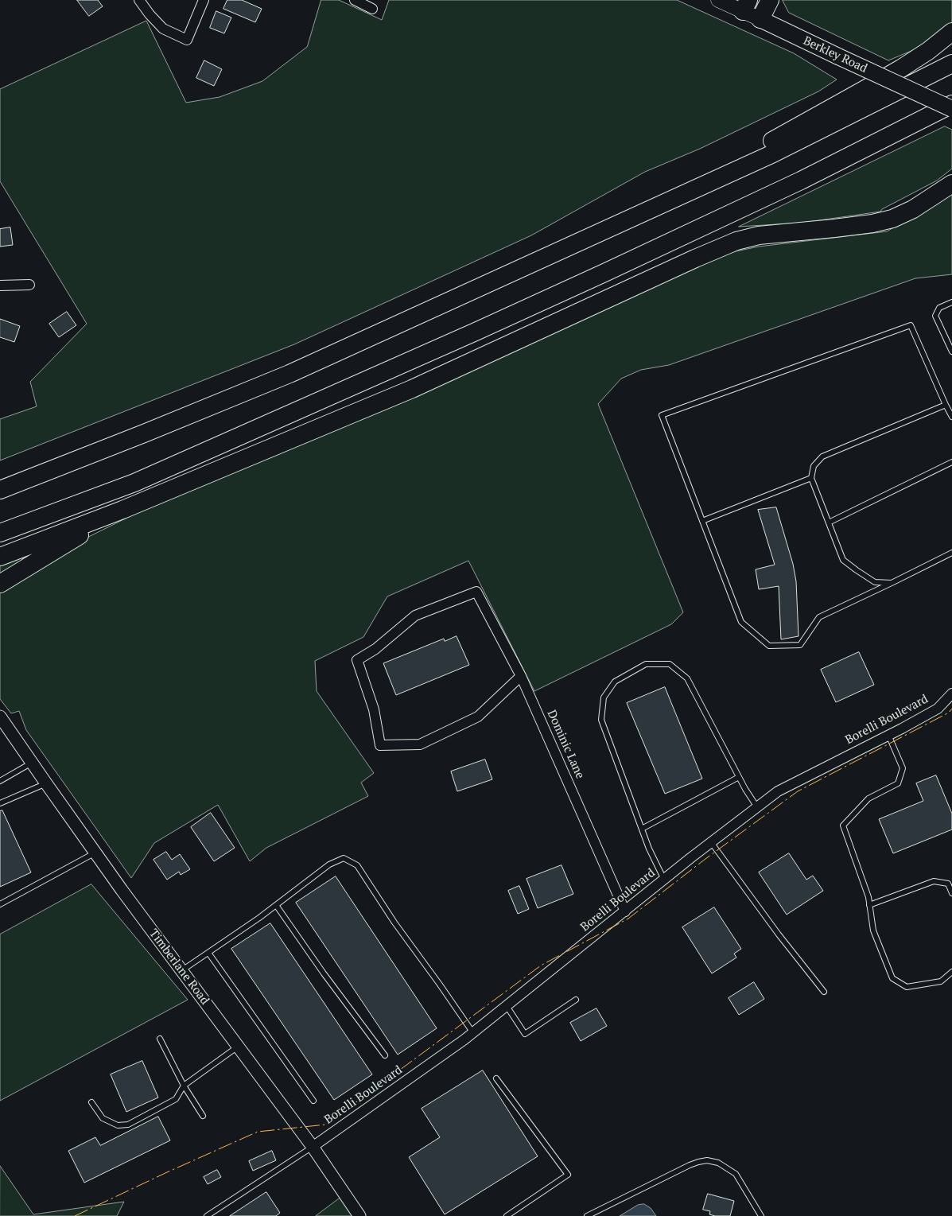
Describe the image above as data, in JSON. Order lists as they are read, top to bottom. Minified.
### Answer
{"streets":{"main road":["Berkley Road"],"street":["Borelli Boulevard","Dominic Lane","Timberlane Road"]},"crossings":[["Borelli Boulevard","Dominic Lane"],["Borelli Boulevard","Timberlane Road"]]}
